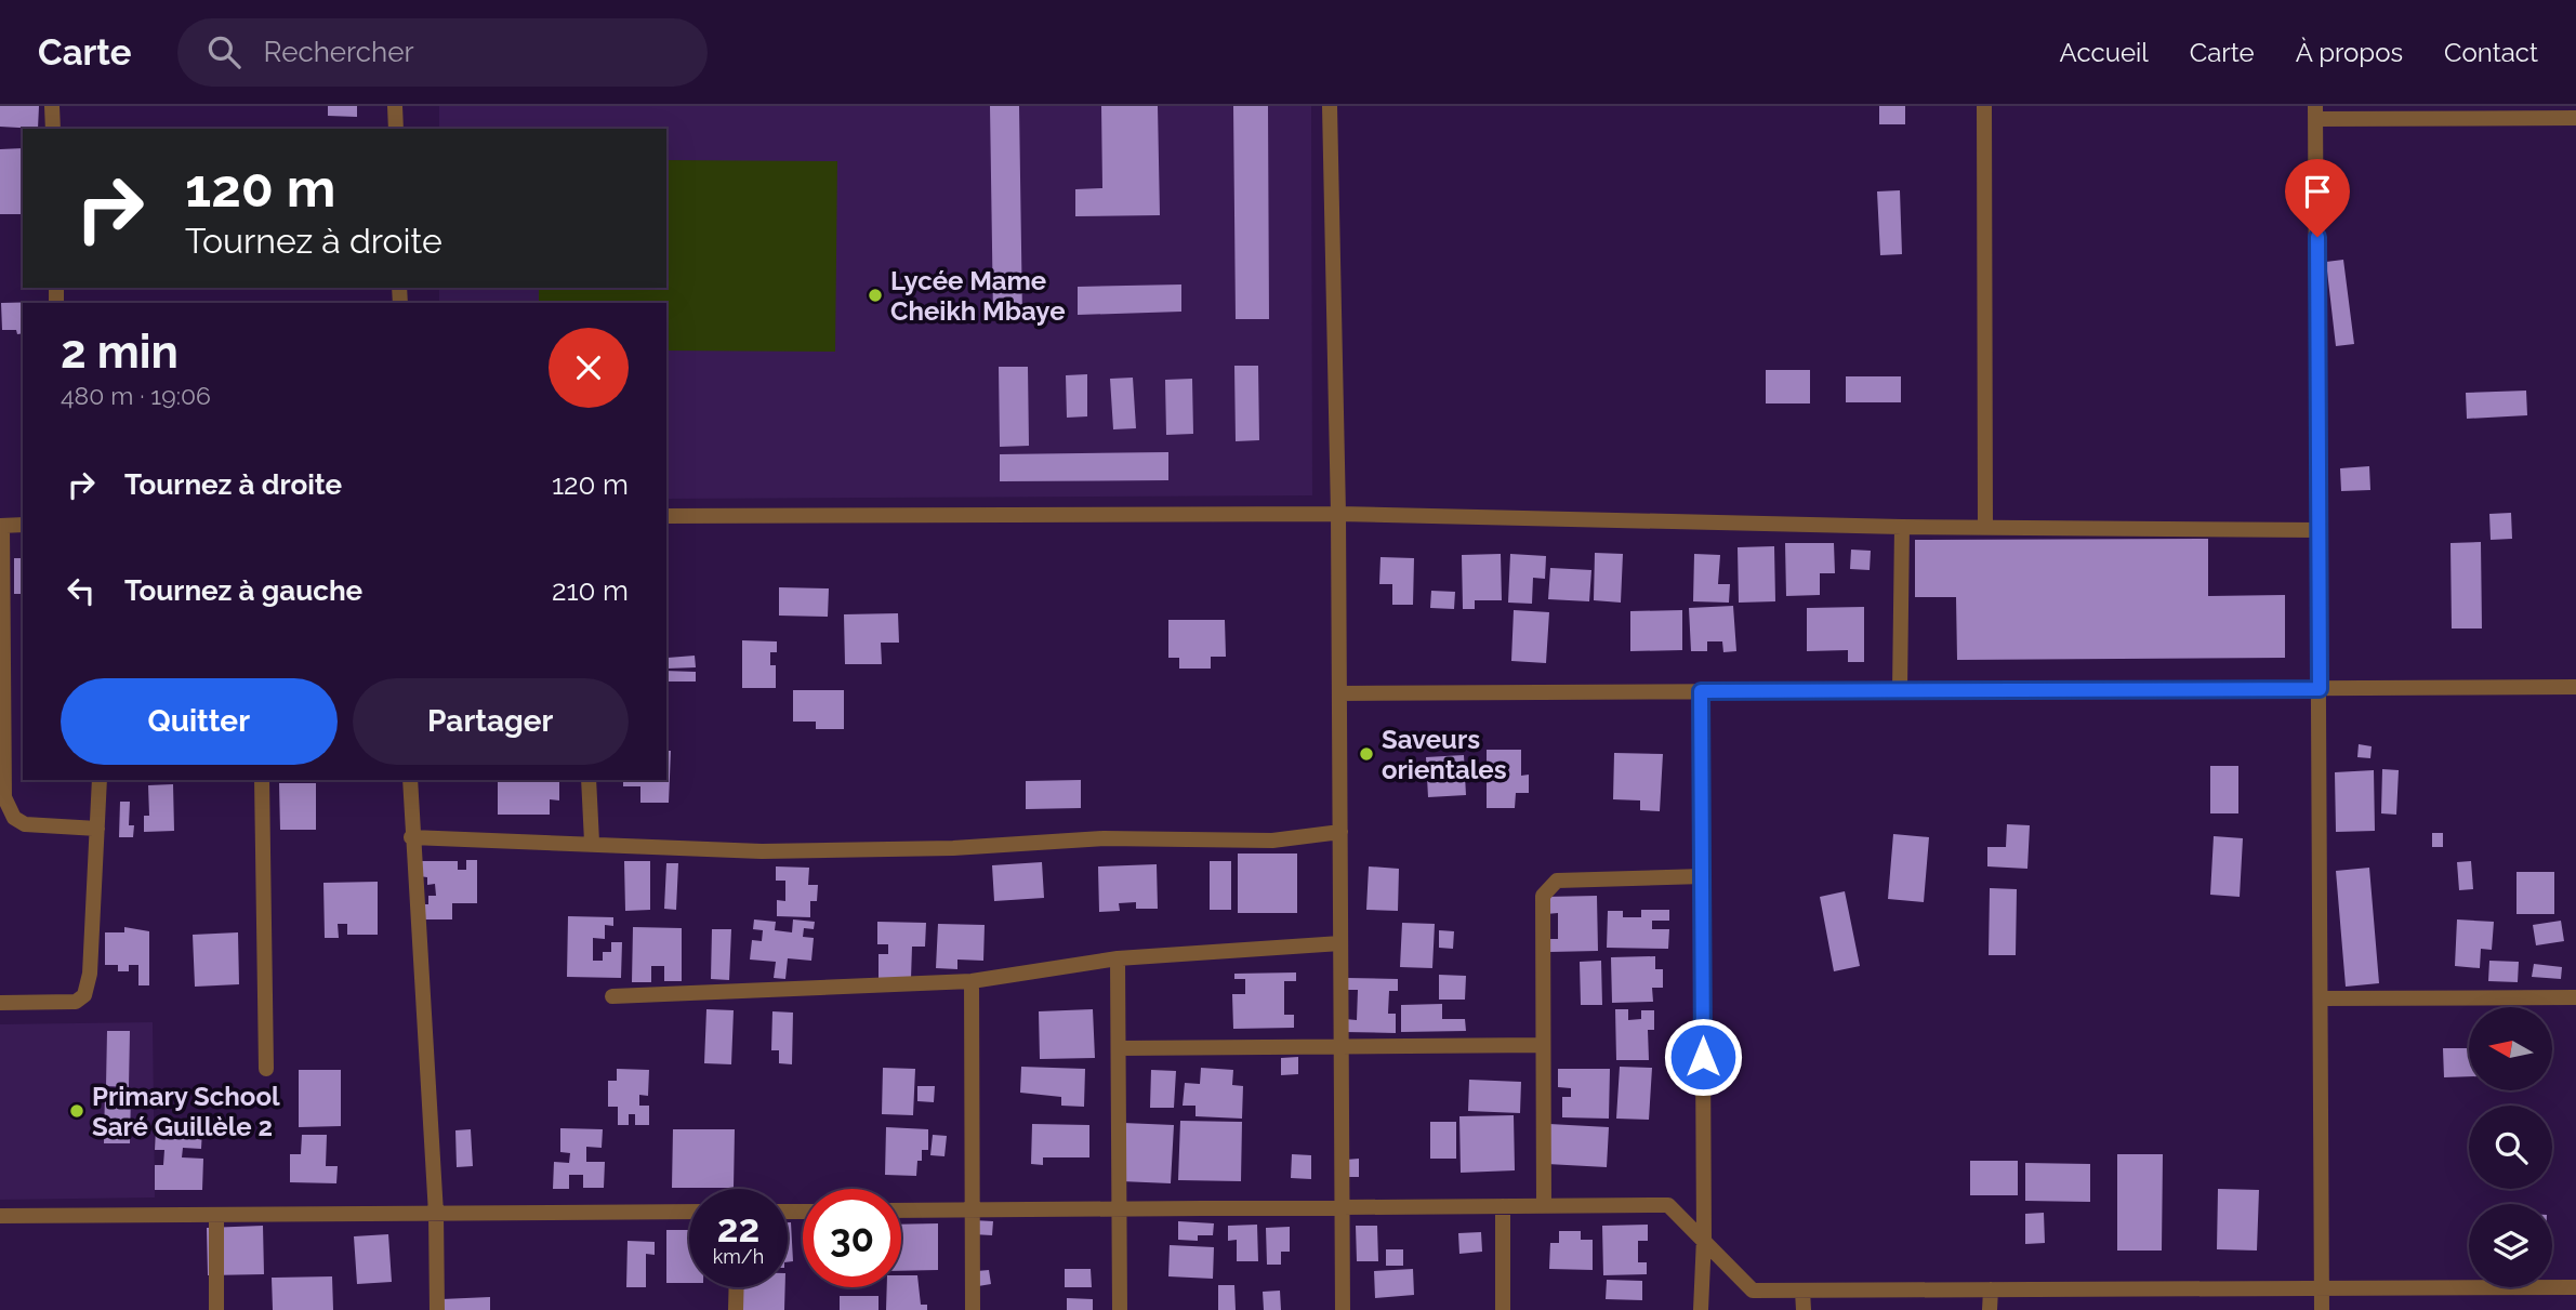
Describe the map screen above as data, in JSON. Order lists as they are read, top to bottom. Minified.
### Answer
{"places":["Lycée Mame Cheikh Mbaye","Saveurs orientales","Primary School Saré Guillèle 2"],"north":"left","page":{"header":"Carte","search":"Rechercher","nav":["Accueil","Carte","À propos","Contact"],"turn":["120 m","Tournez à droite"],"heading":["2 min","480 m · 19:06"],"list":[{"name":"Tournez à droite","value":"120 m"},{"name":"Tournez à gauche","value":"210 m"}],"buttons":["Quitter","Partager"],"speed":"22 km/h","limit":"30"}}
